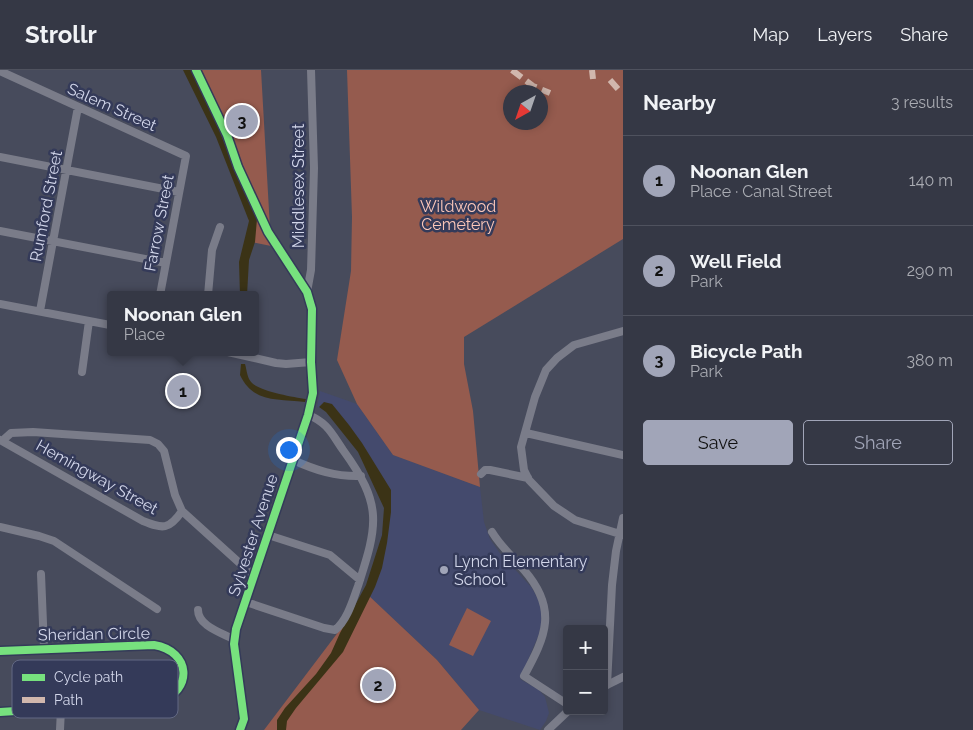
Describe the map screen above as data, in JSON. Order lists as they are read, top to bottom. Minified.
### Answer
{"streets":{"street":["Salem Street","Middlesex Street","Rumford Street","Farrow Street","Hemingway Street","Sylvester Avenue","Sheridan Circle"]},"crossings":[["Salem Street","Rumford Street"],["Salem Street","Farrow Street"],["Middlesex Street","Sylvester Avenue"]],"parks":["Wildwood Cemetery"],"places":["Lynch Elementary School"],"legend":["Cycle path","Path"],"north":"bottom left","page":{"header":"Strollr","nav":["Map","Layers","Share"],"heading":["Nearby","3 results"],"pins":["3","1","2"],"list":[{"mark":"1","name":"Noonan Glen","note":"Place · Canal Street","value":"140 m"},{"mark":"2","name":"Well Field","note":"Park","value":"290 m"},{"mark":"3","name":"Bicycle Path","note":"Park","value":"380 m"}],"popup":["Noonan Glen","Place"],"buttons":["Save","Share"],"map_buttons":["+","−"]}}
